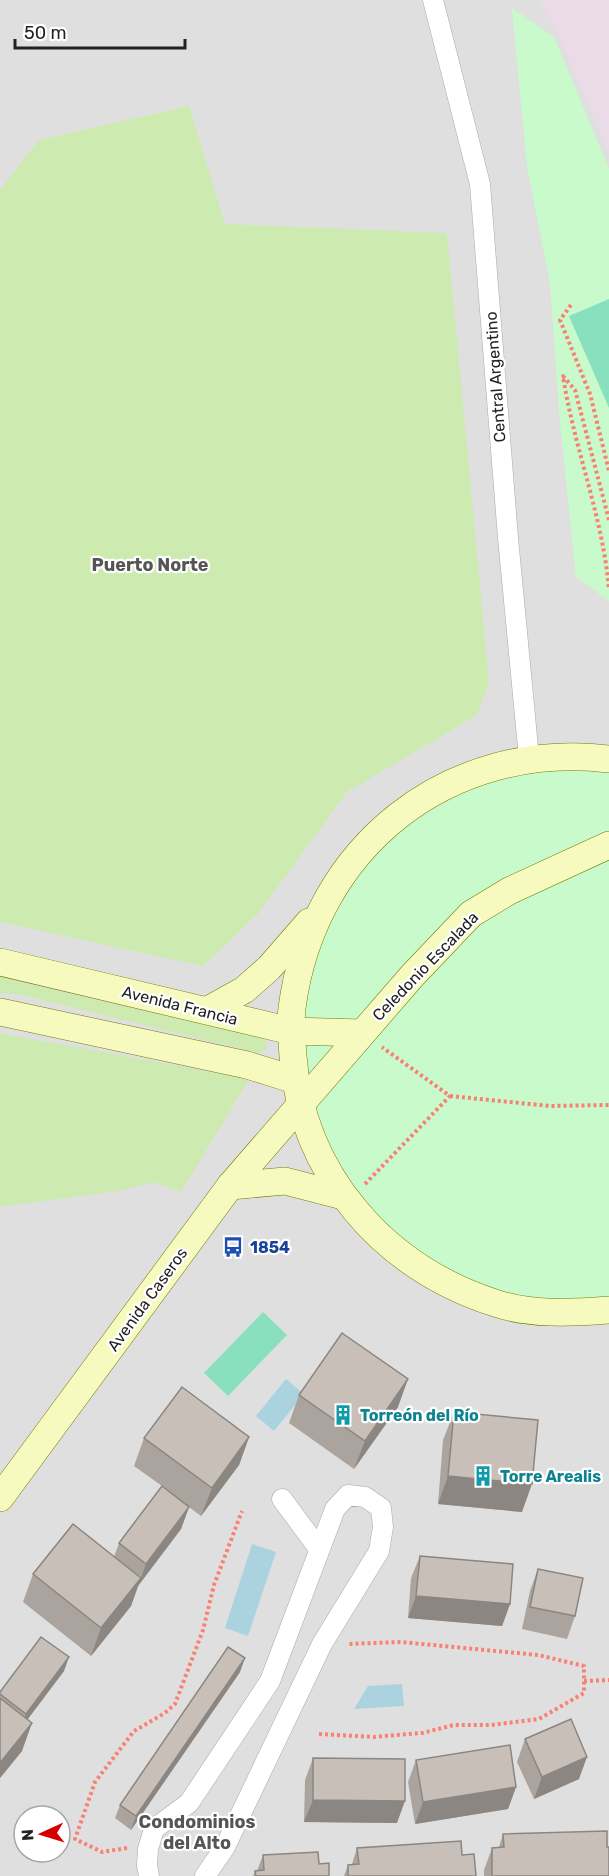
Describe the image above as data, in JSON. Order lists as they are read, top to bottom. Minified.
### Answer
{"streets":{"main road":["Celedonio Escalada","Avenida Francia","Avenida Caseros"],"street":["Central Argentino"]},"crossings":[["Celedonio Escalada","Avenida Francia"],["Celedonio Escalada","Avenida Caseros"]],"districts":["Puerto Norte","Condominios del Alto"],"places":{"bus stop":["1854"],"building":["Torreón del Río","Torre Arealis"]},"scale_bar":"50 m","north":"left"}
